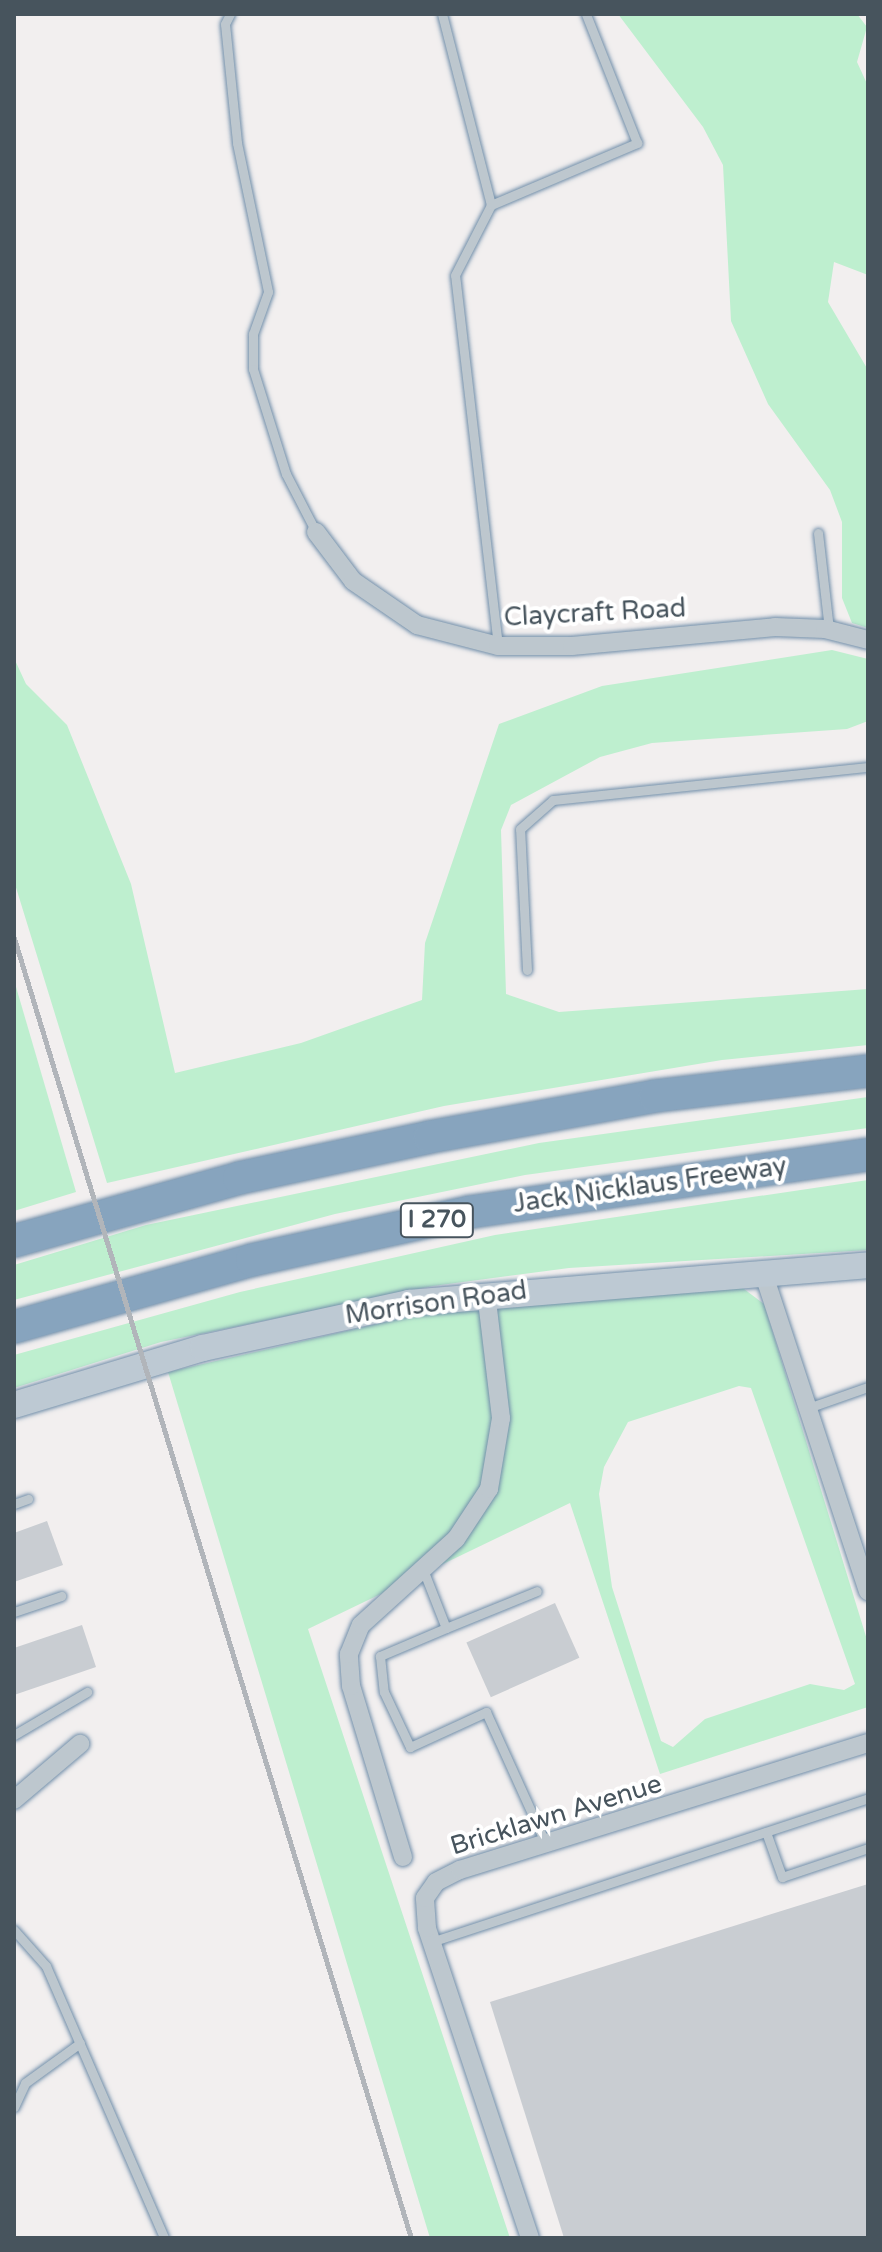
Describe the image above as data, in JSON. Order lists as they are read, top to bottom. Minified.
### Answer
{"streets":{"highway":["Jack Nicklaus Freeway","I 270"],"street":["Claycraft Road","Morrison Road","Bricklawn Avenue"]}}
